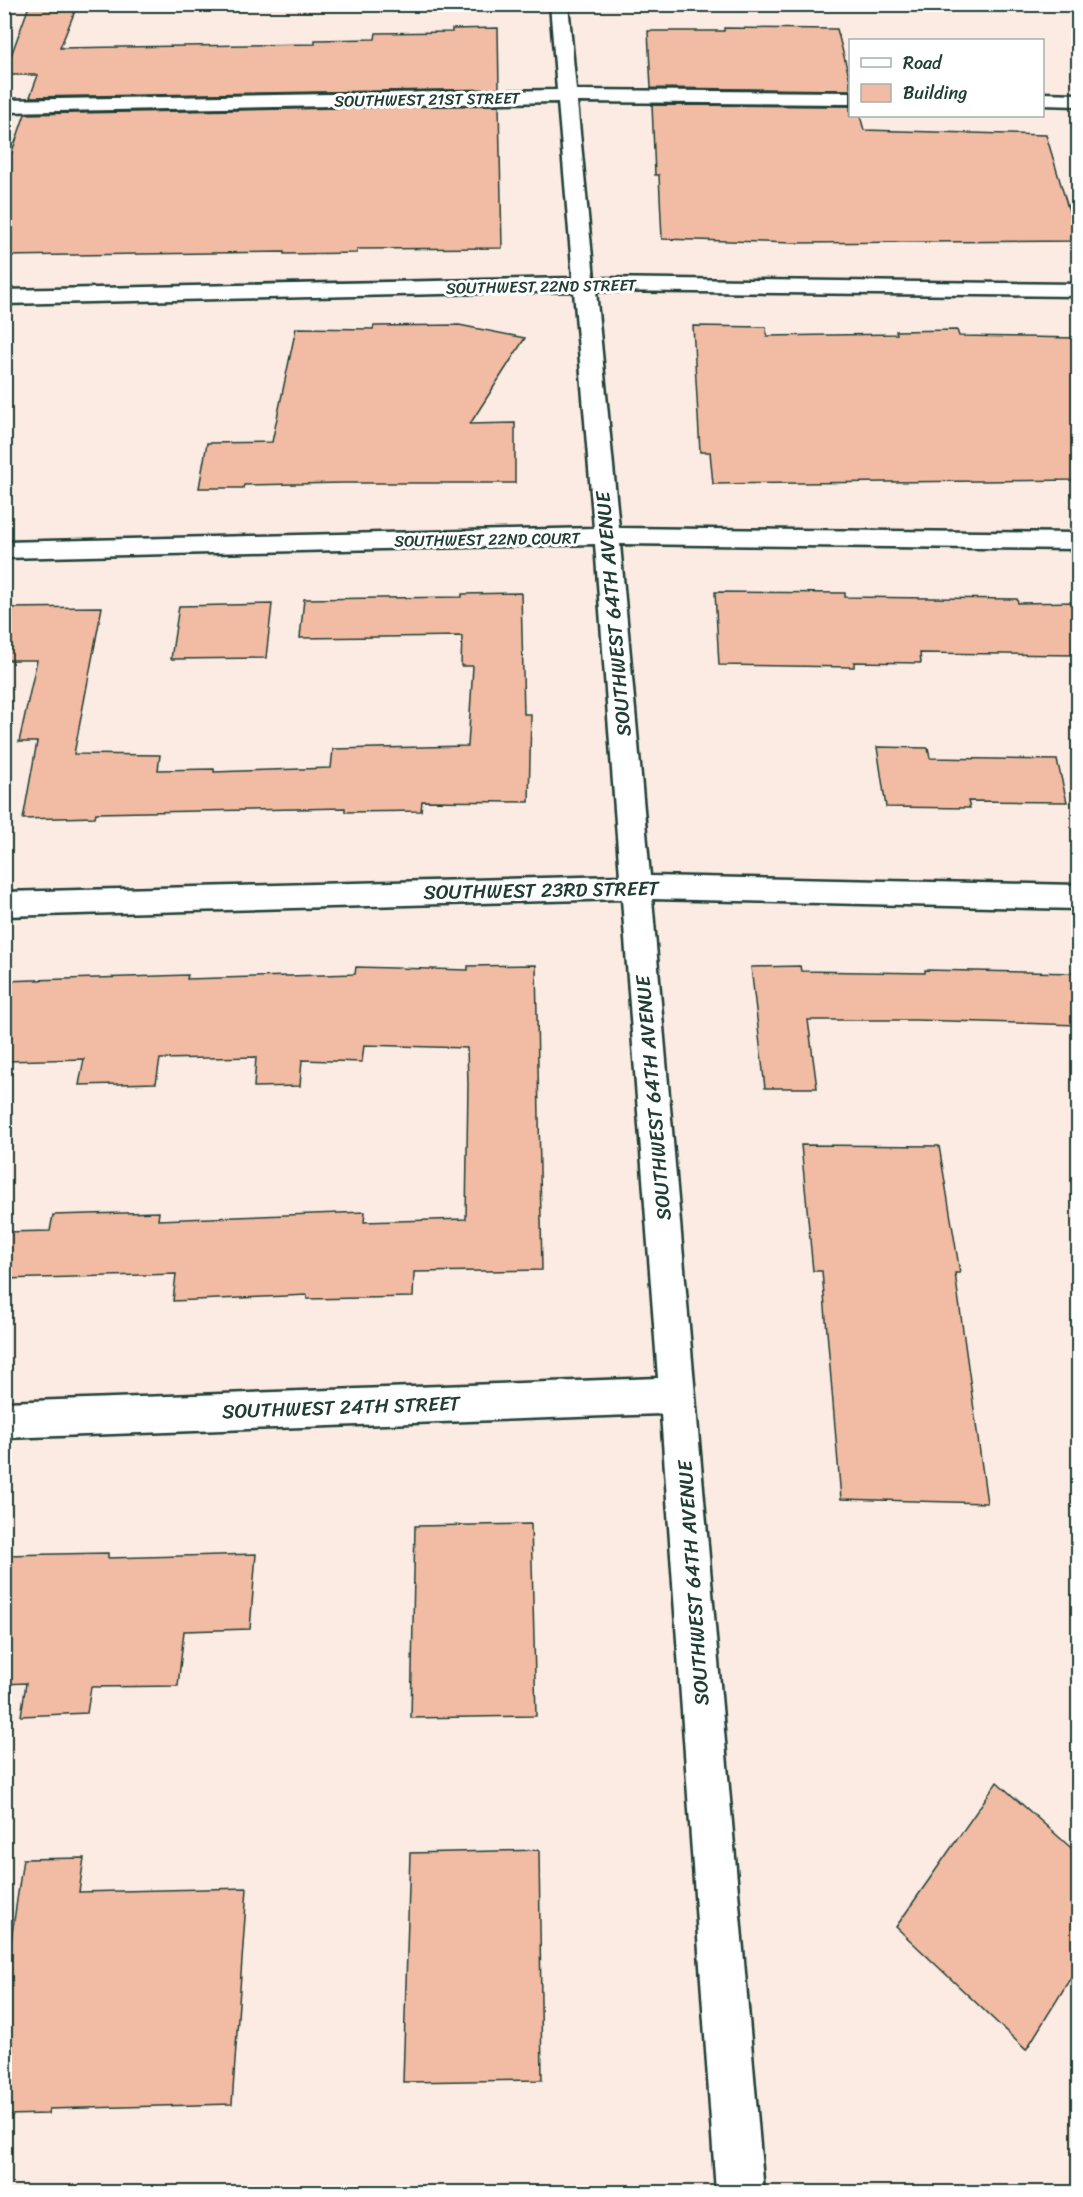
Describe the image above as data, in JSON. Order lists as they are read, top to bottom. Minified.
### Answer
{"streets":{"street":["SOUTHWEST 21ST STREET","SOUTHWEST 22ND STREET","SOUTHWEST 22ND COURT","SOUTHWEST 64TH AVENUE","SOUTHWEST 23RD STREET","SOUTHWEST 24TH STREET"]},"crossings":[["SOUTHWEST 21ST STREET","SOUTHWEST 64TH AVENUE"],["SOUTHWEST 22ND STREET","SOUTHWEST 64TH AVENUE"],["SOUTHWEST 22ND COURT","SOUTHWEST 64TH AVENUE"],["SOUTHWEST 64TH AVENUE","SOUTHWEST 23RD STREET"],["SOUTHWEST 64TH AVENUE","SOUTHWEST 24TH STREET"]],"legend":["Road","Building"]}
